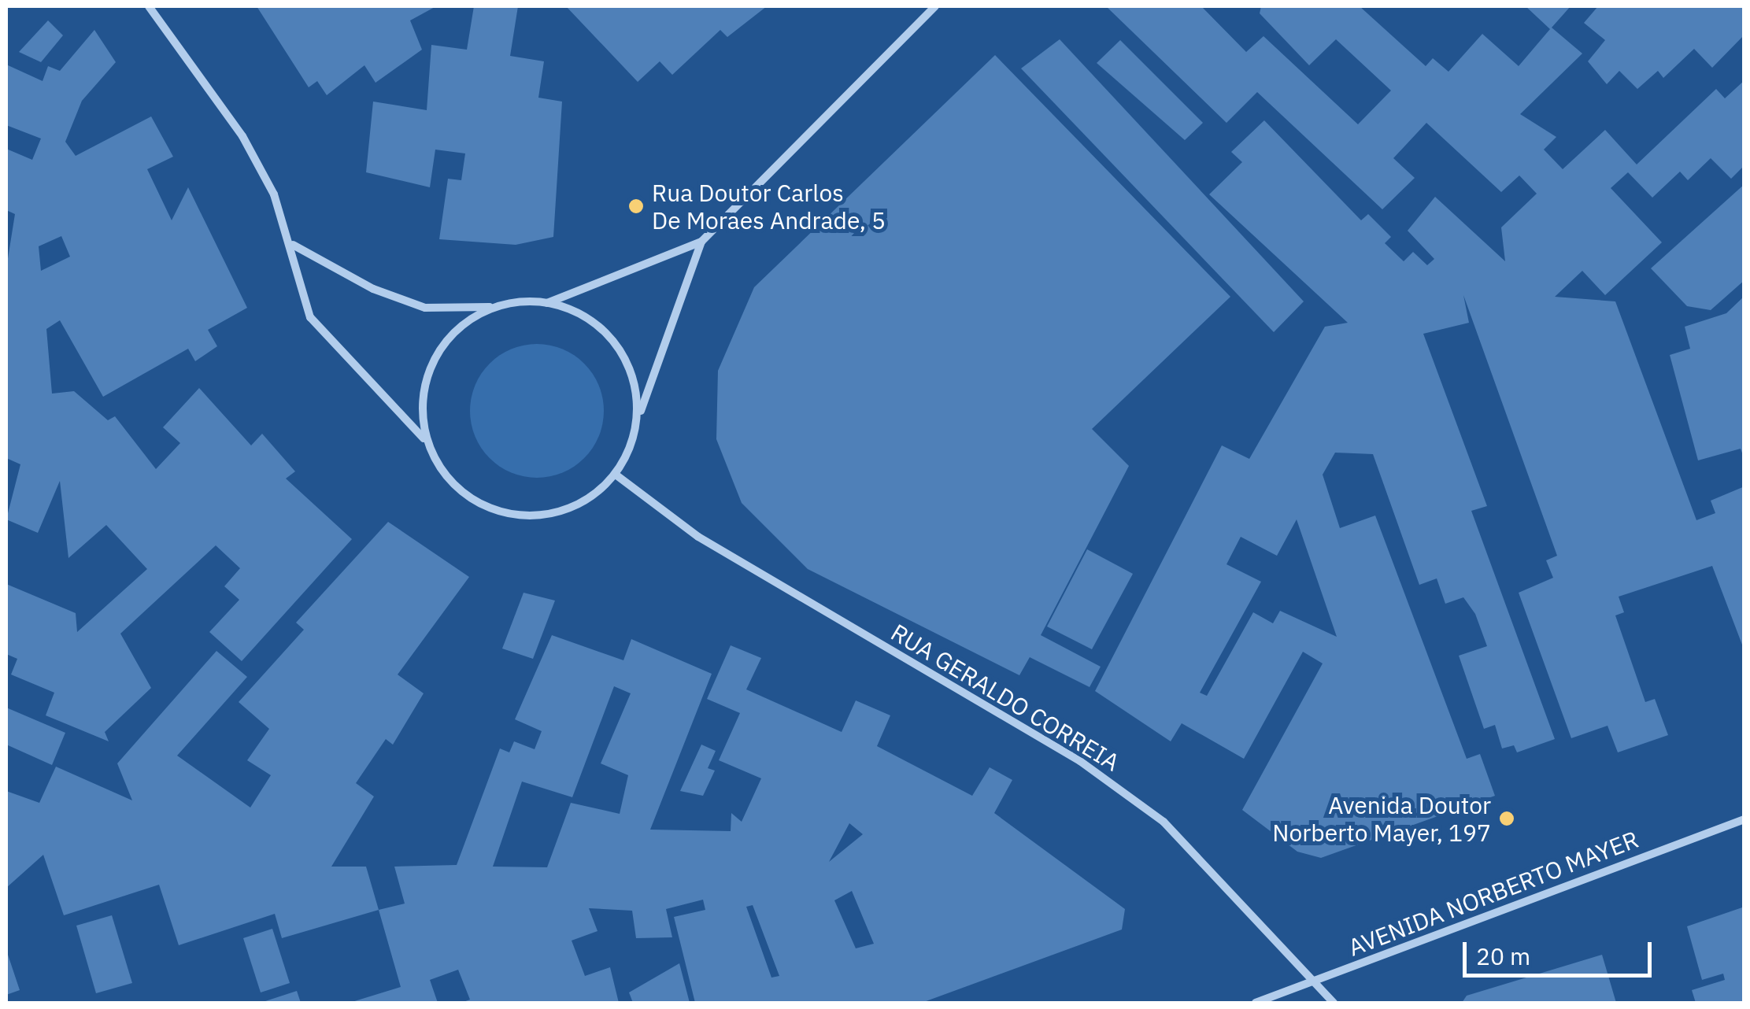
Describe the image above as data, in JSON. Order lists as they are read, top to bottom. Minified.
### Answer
{"streets":{"street":["RUA GERALDO CORREIA","AVENIDA NORBERTO MAYER"]},"crossings":[["RUA GERALDO CORREIA","AVENIDA NORBERTO MAYER"]],"places":["Rua Doutor Carlos De Moraes Andrade, 5","Avenida Doutor Norberto Mayer, 197"],"scale_bar":"20 m"}
